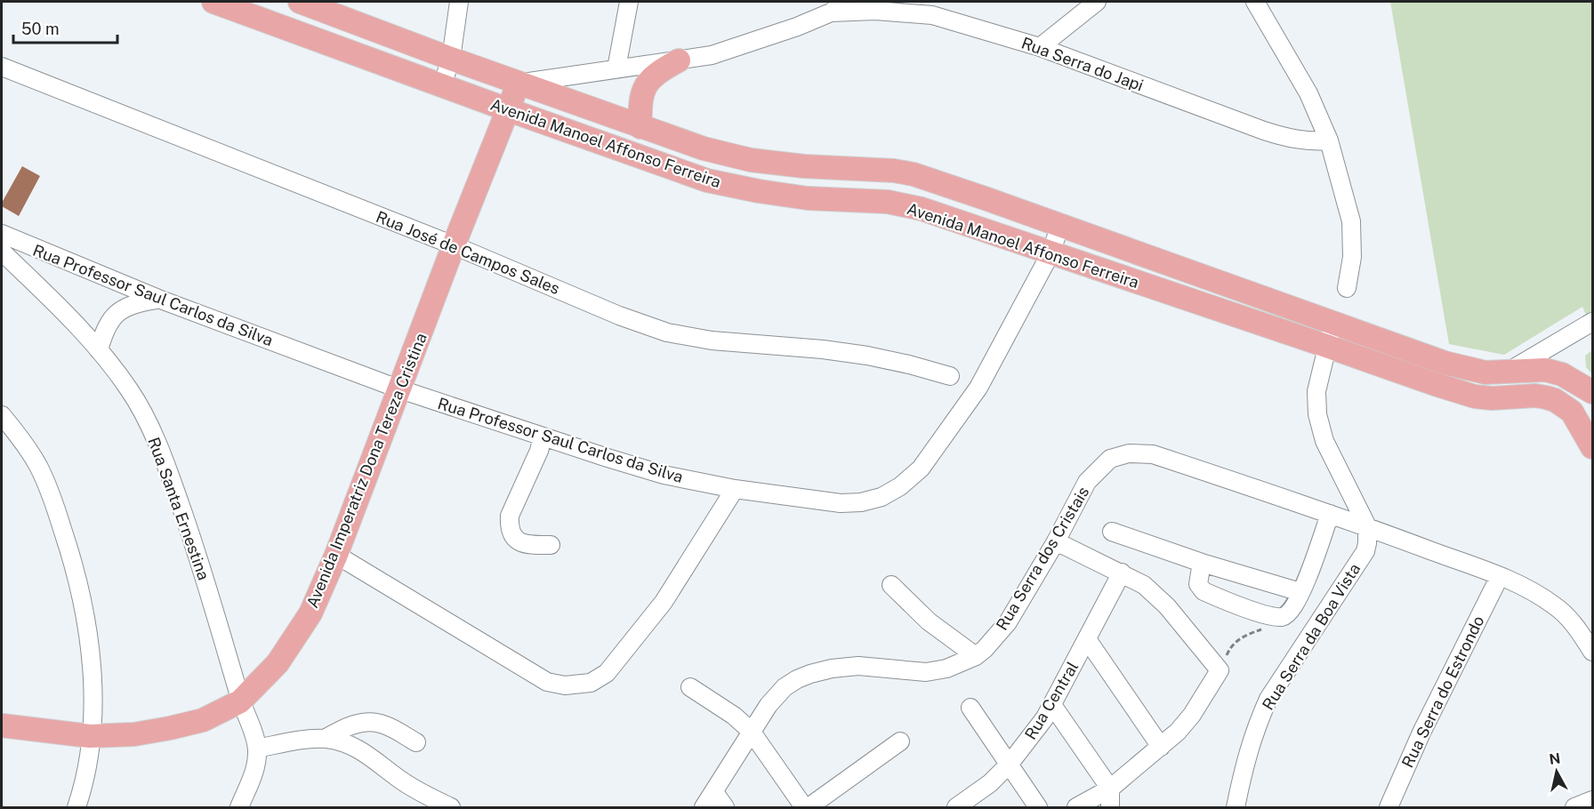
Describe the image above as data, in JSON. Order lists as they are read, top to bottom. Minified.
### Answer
{"streets":{"main road":["Avenida Manoel Affonso Ferreira","Avenida Imperatriz Dona Tereza Cristina"],"street":["Rua Serra do Japi","Rua José de Campos Sales","Rua Professor Saul Carlos da Silva","Rua Santa Ernestina","Rua Serra dos Cristais","Rua Serra da Boa Vista","Rua Serra do Estrondo","Rua Central"]},"crossings":[["Avenida Manoel Affonso Ferreira","Rua Professor Saul Carlos da Silva"],["Avenida Manoel Affonso Ferreira","Avenida Imperatriz Dona Tereza Cristina"],["Rua José de Campos Sales","Avenida Imperatriz Dona Tereza Cristina"],["Rua Professor Saul Carlos da Silva","Avenida Imperatriz Dona Tereza Cristina"],["Rua Professor Saul Carlos da Silva","Rua Santa Ernestina"],["Avenida Imperatriz Dona Tereza Cristina","Rua Santa Ernestina"],["Rua Serra dos Cristais","Rua Serra da Boa Vista"],["Rua Serra dos Cristais","Rua Serra do Estrondo"]],"scale_bar":"50 m","north":"top"}
